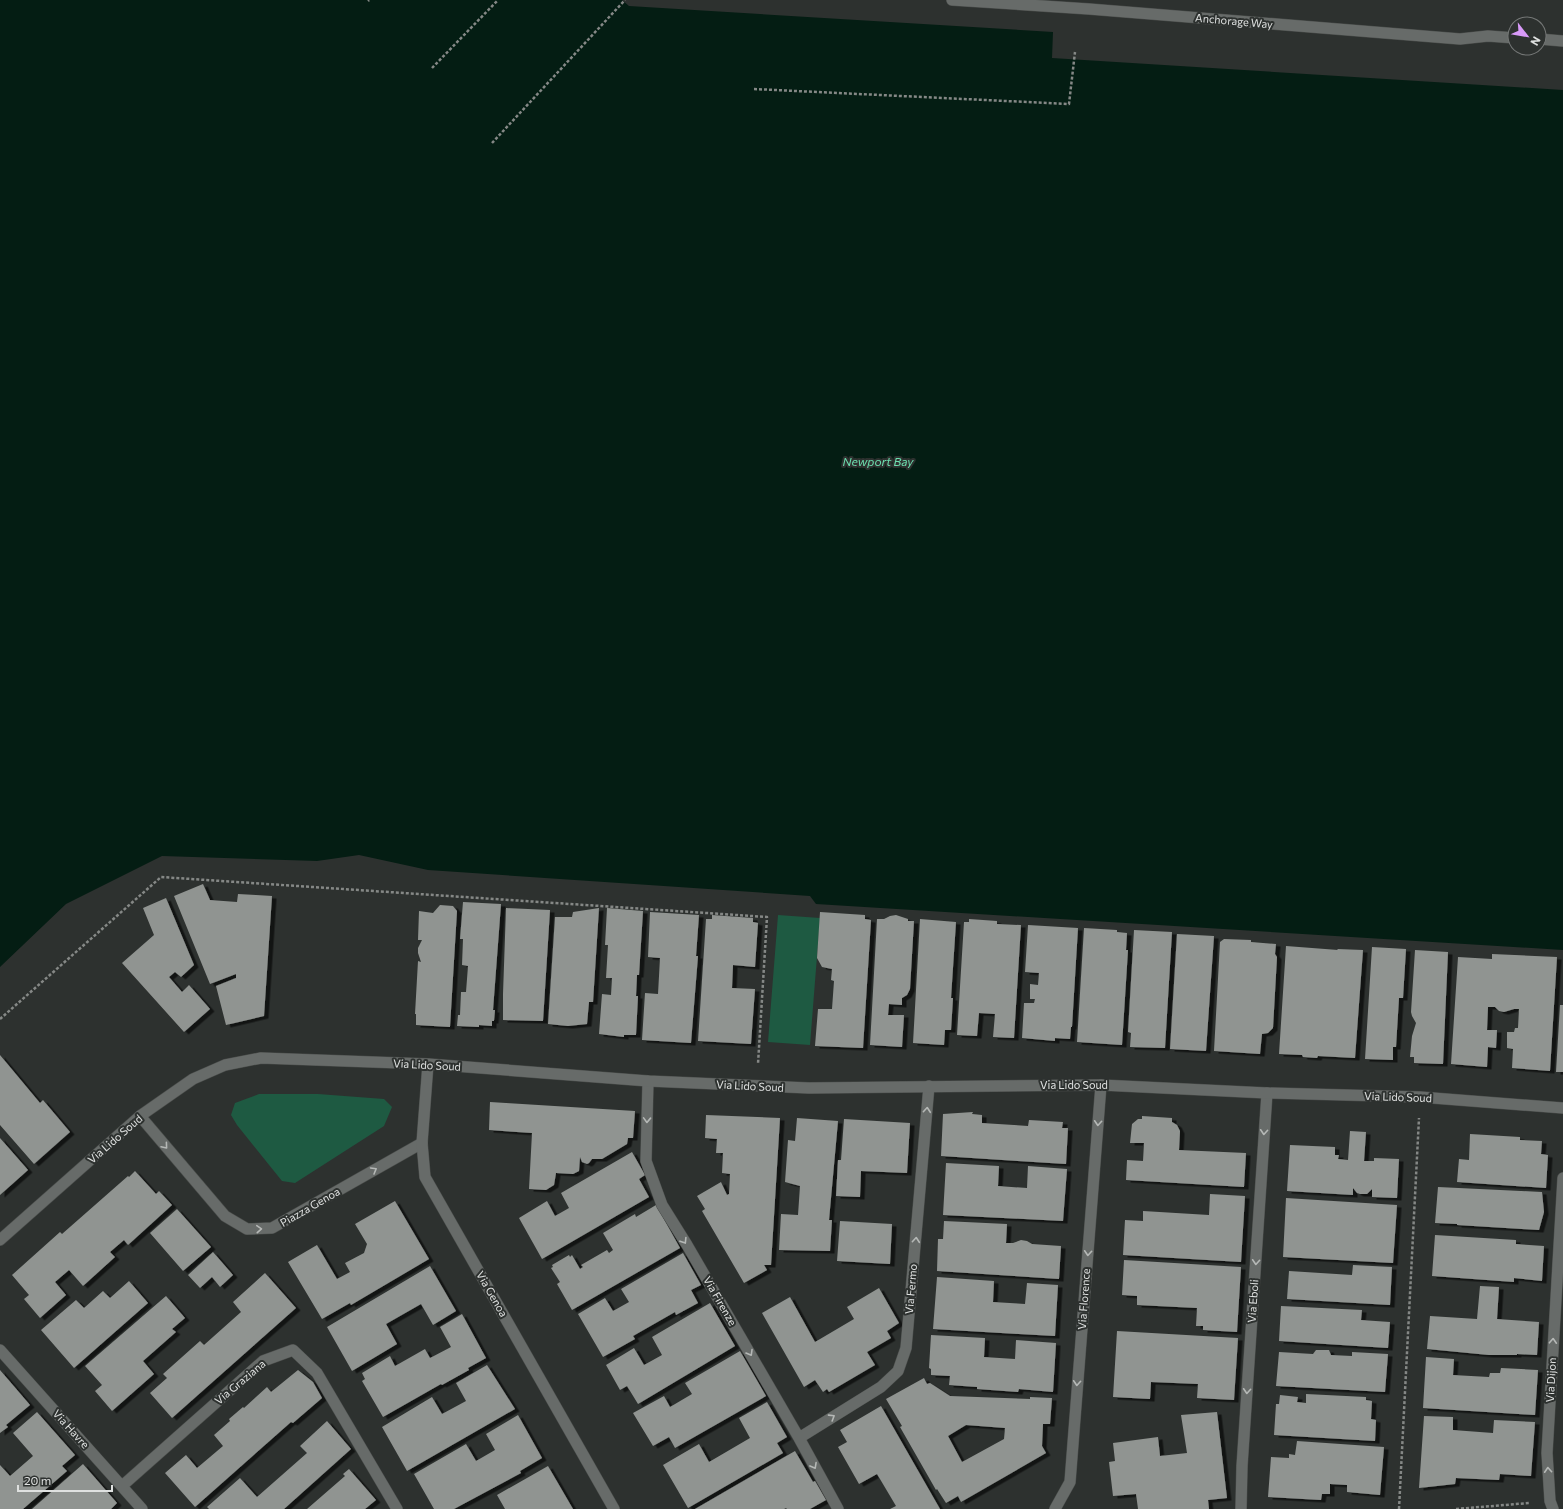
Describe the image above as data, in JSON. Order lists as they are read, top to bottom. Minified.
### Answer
{"streets":{"street":["Anchorage Way","Via Lido Soud","Piazza Genoa","Via Fermo","Via Genoa","Via Florence","Via Firenze","Via Eboli","Via Dijon","Via Graziana","Via Havre"]},"crossings":[["Via Lido Soud","Piazza Genoa"],["Via Lido Soud","Via Fermo"],["Via Lido Soud","Via Genoa"],["Via Lido Soud","Via Florence"],["Via Lido Soud","Via Firenze"],["Via Lido Soud","Via Eboli"],["Piazza Genoa","Via Genoa"],["Via Fermo","Via Firenze"],["Via Graziana","Via Havre"]],"one_way":["Via Fermo","Via Florence","Via Firenze","Via Eboli","Via Dijon"],"water":["Newport Bay"],"scale_bar":"20 m","north":"bottom right"}
